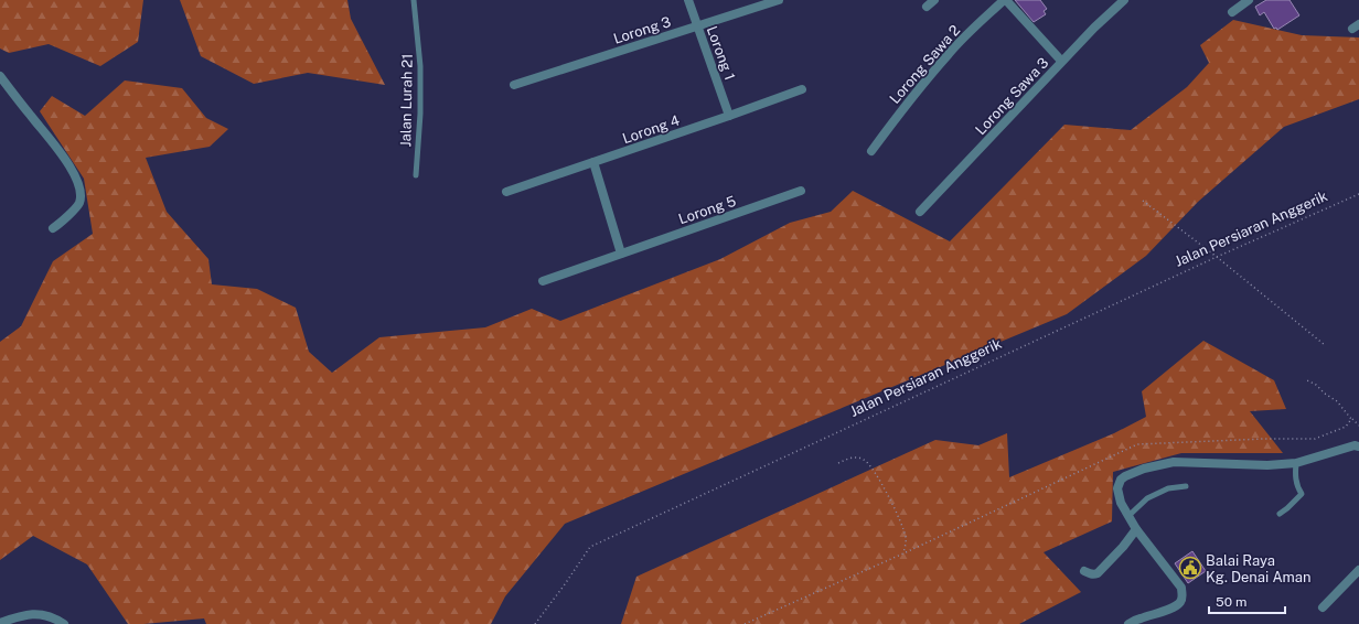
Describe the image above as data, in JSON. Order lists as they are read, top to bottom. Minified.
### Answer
{"streets":{"street":["Lorong 3","Lorong 1","Lorong Sawa 2","Lorong Sawa 3","Lorong 4","Lorong 5"],"lane":["Jalan Lurah 21"],"path":["Jalan Persiaran Anggerik"]},"crossings":[["Lorong 3","Lorong 1"],["Lorong 1","Lorong 4"]],"places":{"public building":["Balai Raya Kg. Denai Aman"]},"scale_bar":"50 m"}
